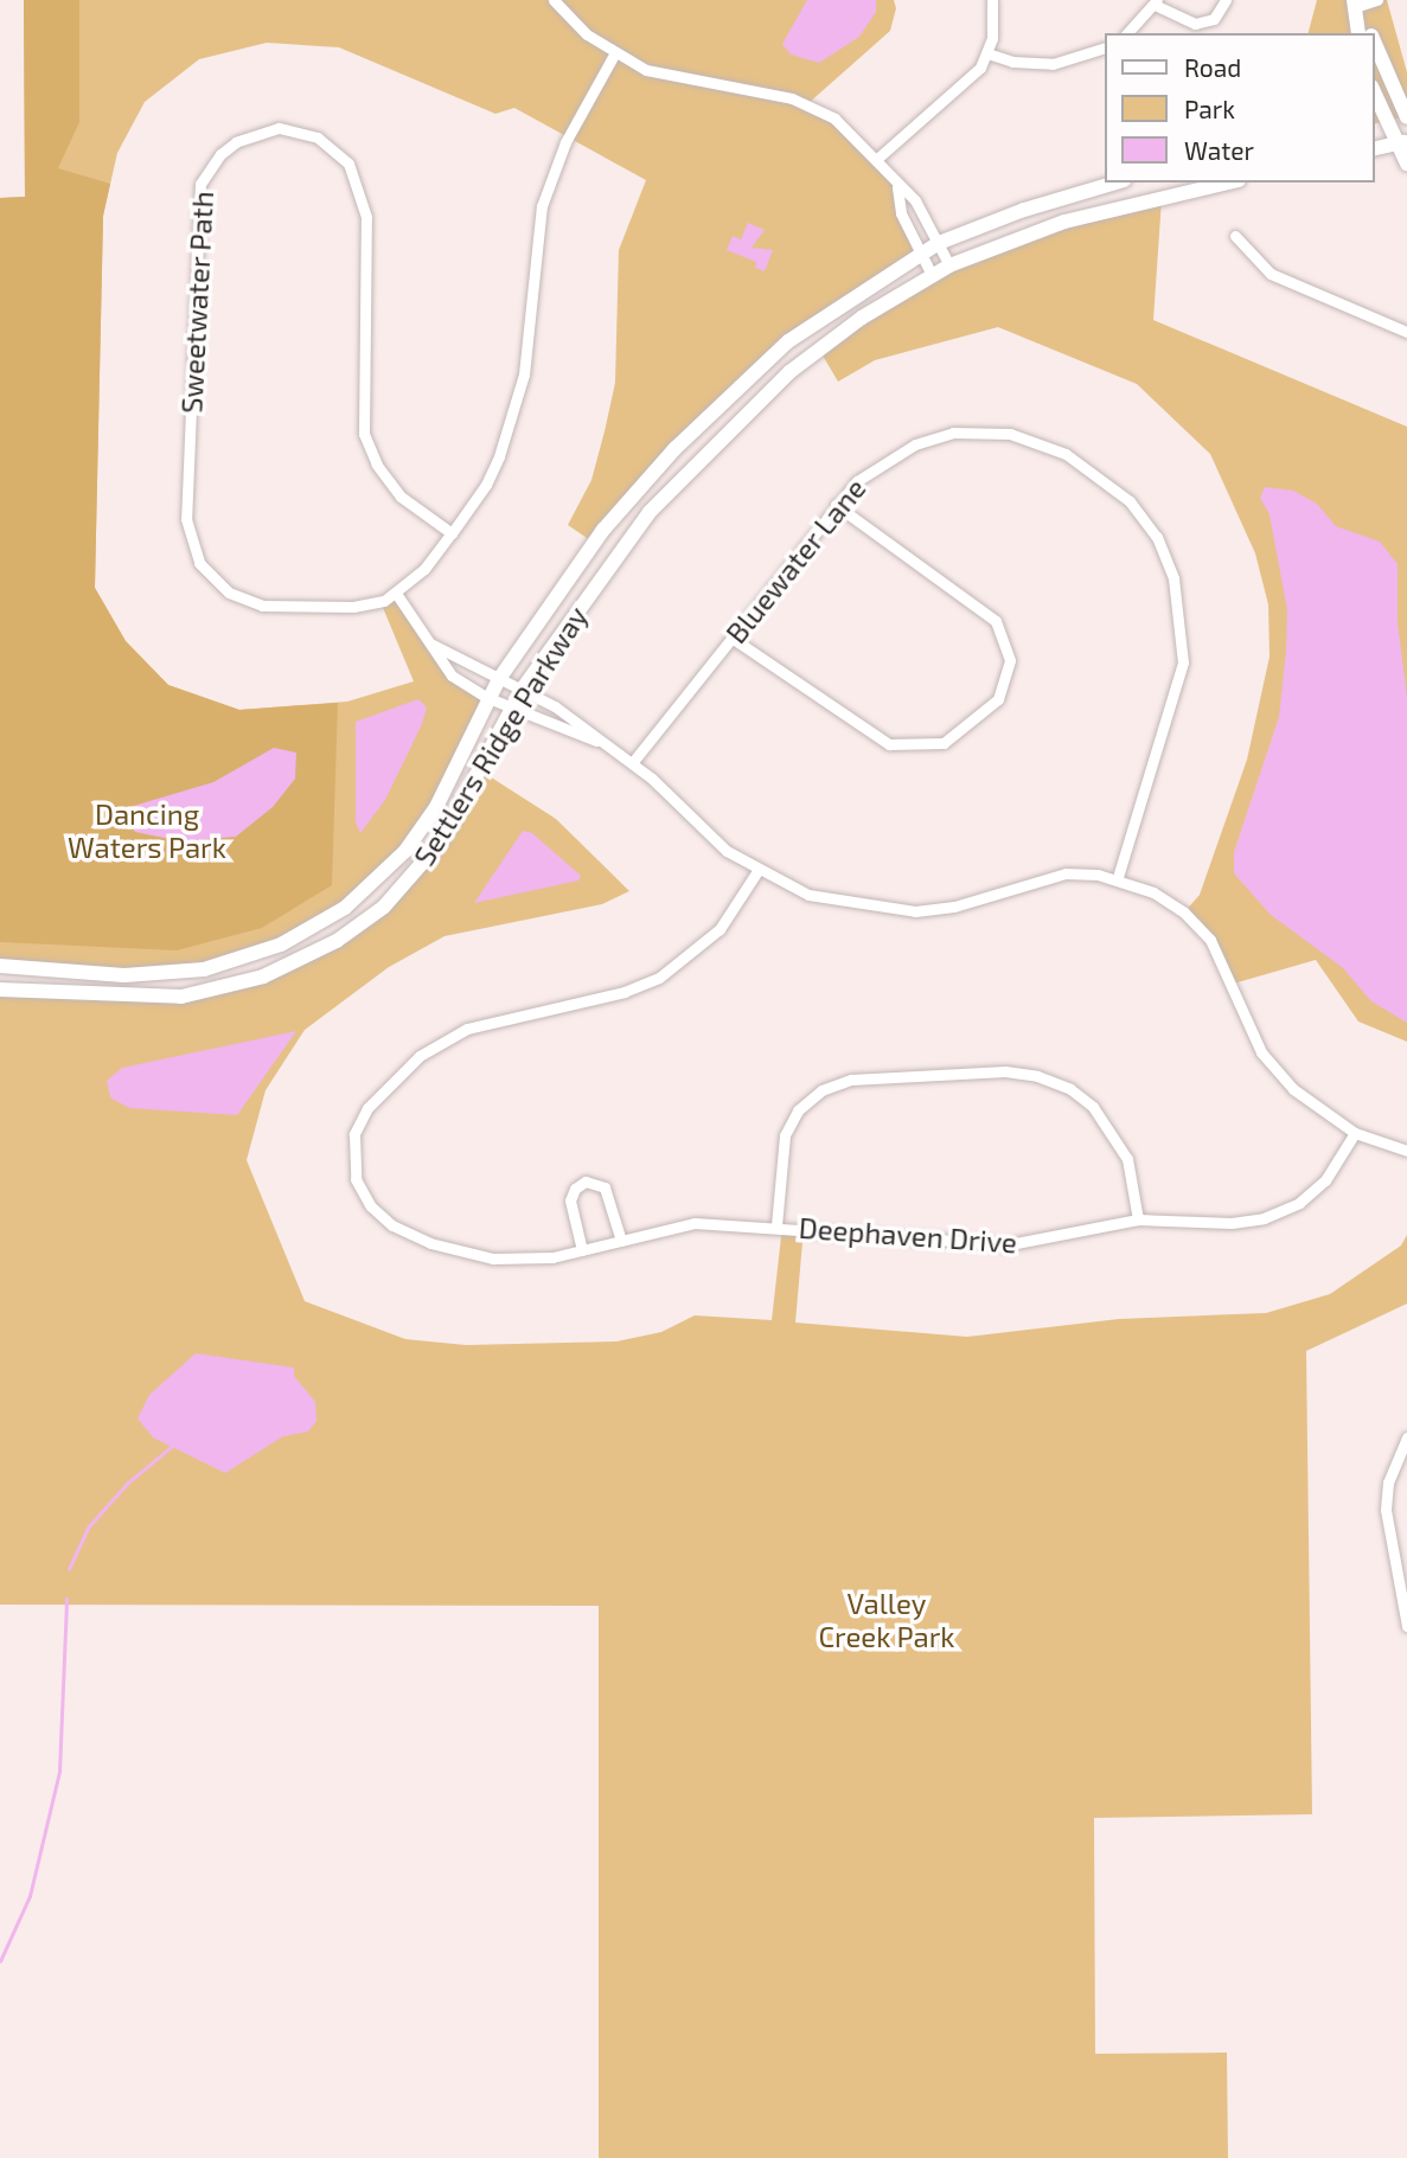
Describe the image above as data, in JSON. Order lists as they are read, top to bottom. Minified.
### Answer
{"streets":{"street":["Sweetwater Path","Bluewater Lane","Settlers Ridge Parkway","Deephaven Drive"]},"parks":["Dancing Waters Park","Valley Creek Park"],"legend":["Road","Park","Water"]}
